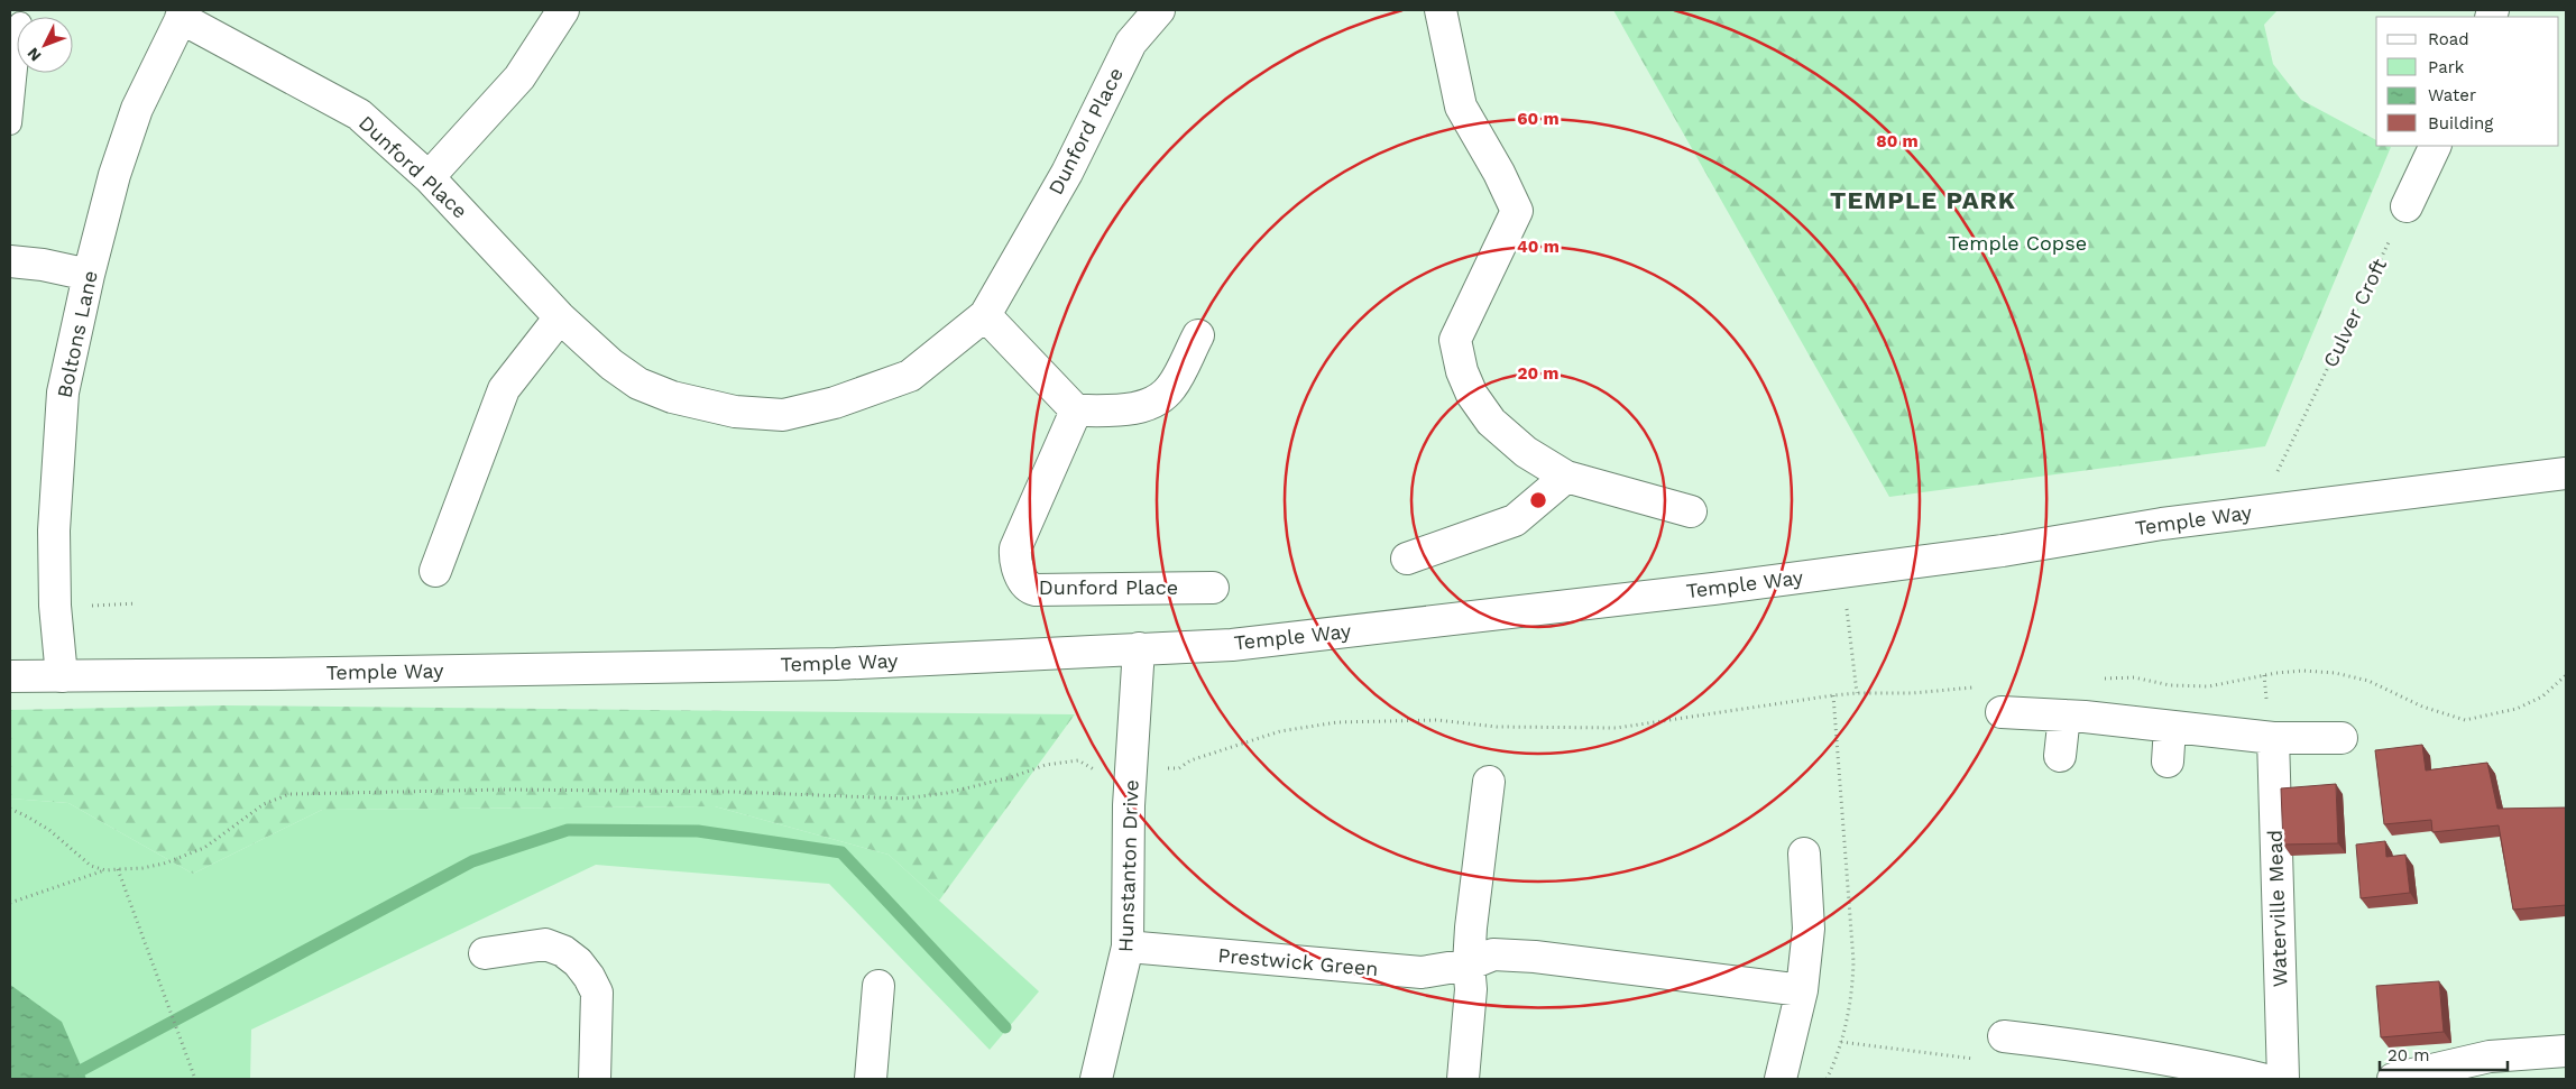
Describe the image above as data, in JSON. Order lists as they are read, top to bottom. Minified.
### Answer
{"streets":{"street":["Dunford Place","Boltons Lane","Temple Way","Hunstanton Drive","Waterville Mead","Prestwick Green"],"path":["Culver Croft"]},"crossings":[["Dunford Place","Boltons Lane"],["Boltons Lane","Temple Way"],["Temple Way","Hunstanton Drive"],["Hunstanton Drive","Prestwick Green"]],"districts":["TEMPLE PARK"],"parks":["Temple Copse"],"legend":["Road","Park","Water","Building"],"scale_bar":"20 m","north":"bottom left","rings":["60 m","80 m","40 m","20 m"]}
